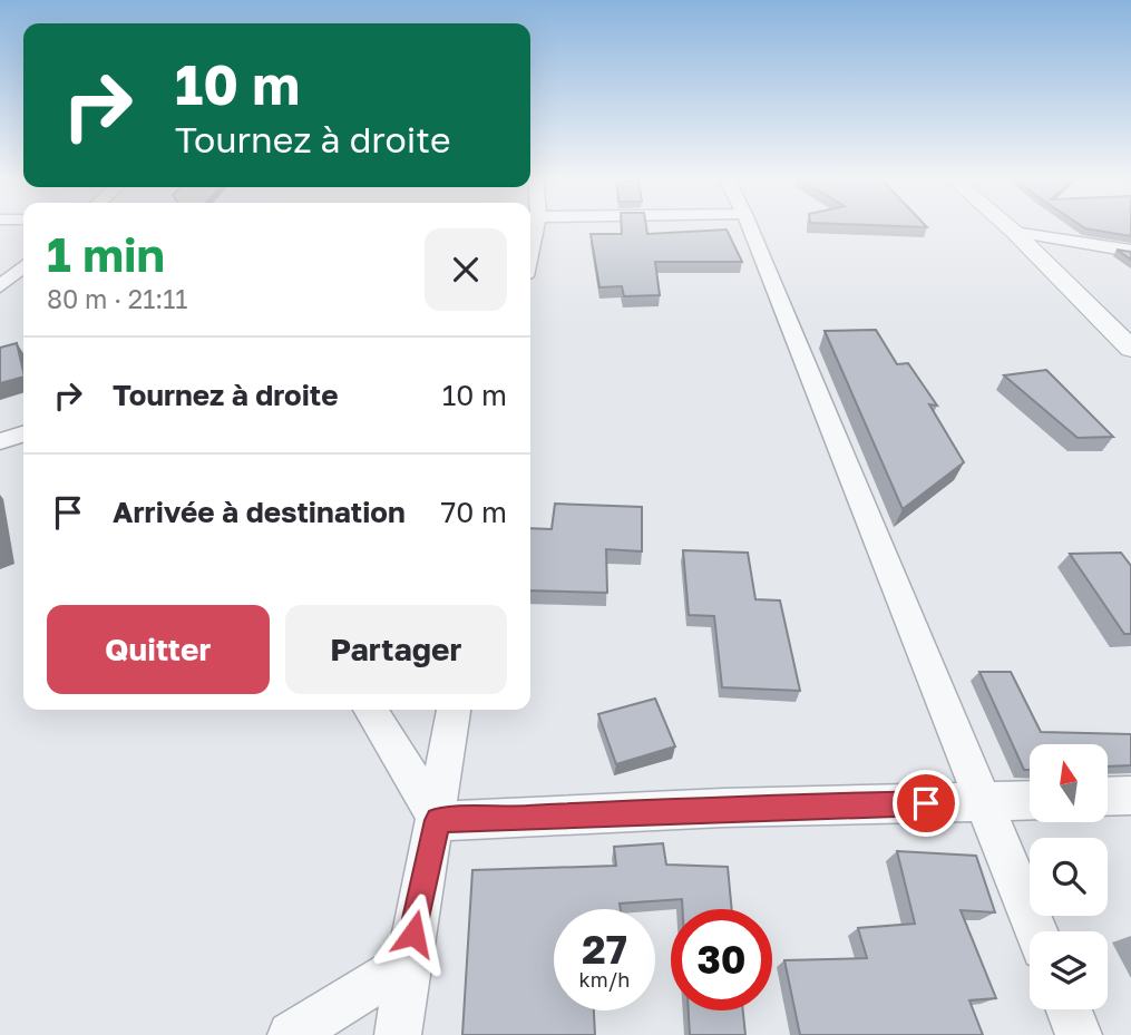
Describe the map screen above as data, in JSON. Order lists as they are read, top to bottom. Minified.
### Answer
{"north":"top","page":{"turn":["10 m","Tournez à droite"],"heading":["1 min","80 m · 21:11"],"list":[{"name":"Tournez à droite","value":"10 m"},{"name":"Arrivée à destination","value":"70 m"}],"buttons":["Quitter","Partager"],"speed":"27 km/h","limit":"30"}}
